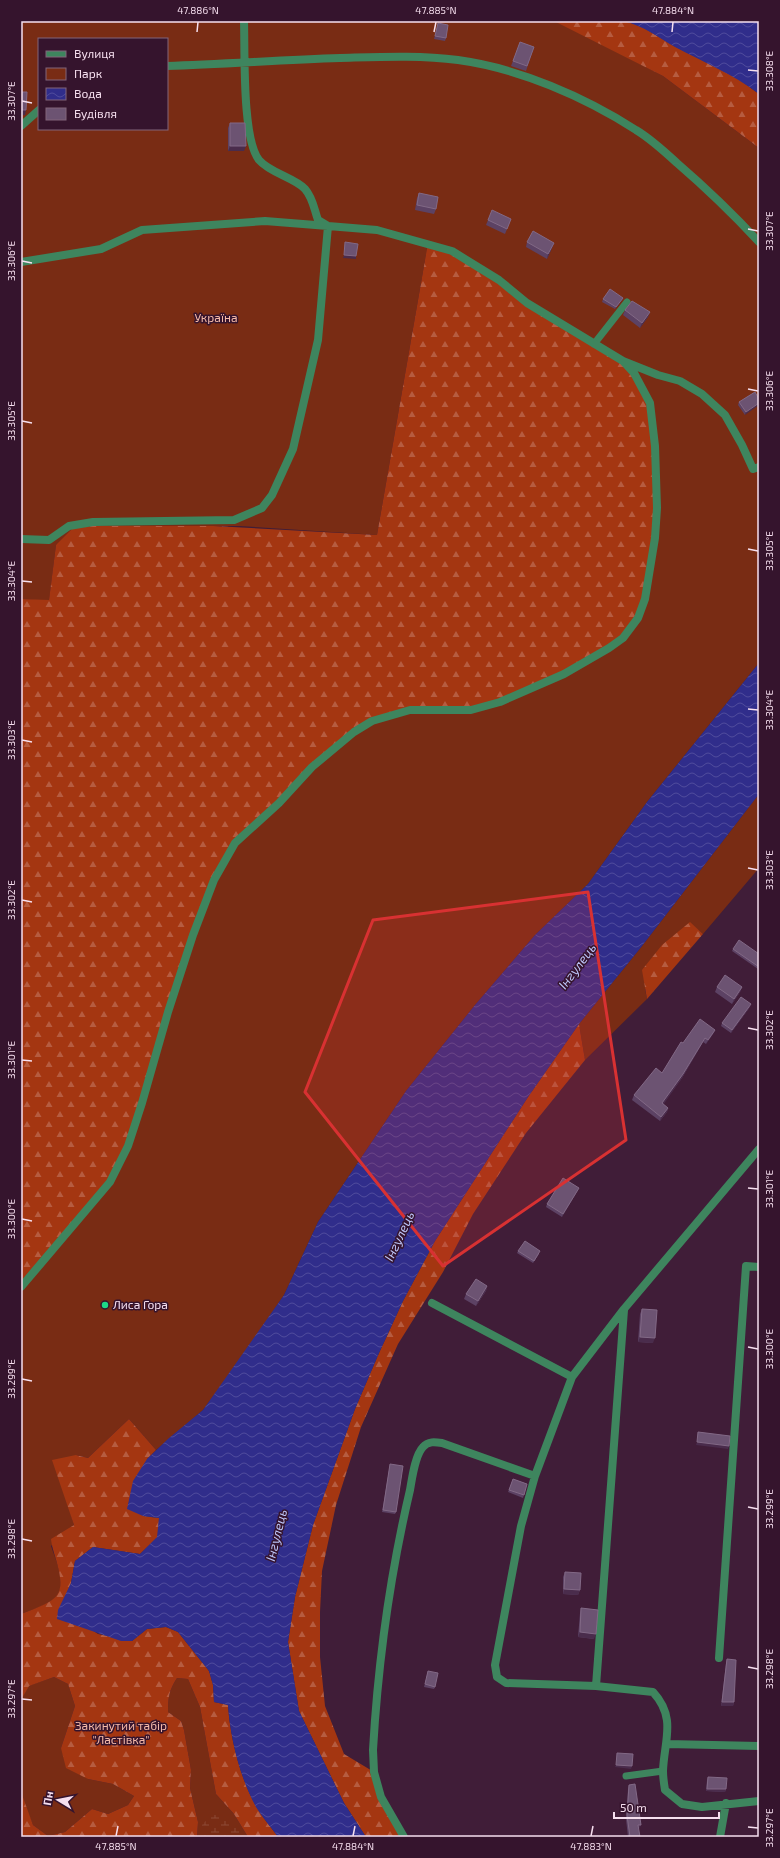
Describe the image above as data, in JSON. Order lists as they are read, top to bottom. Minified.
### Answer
{"water":["Інгулець"],"parks":["Україна","Закинутий табір \"Ластівка\""],"places":["Лиса Гора"],"legend":["Вулиця","Парк","Вода","Будівля"],"scale_bar":"50 m","north":"left","coordinates":["47.886°N","47.885°N","47.884°N","33.308°E","33.307°E","33.306°E","33.305°E","33.304°E","33.303°E","33.302°E","33.301°E","33.300°E","33.299°E","33.298°E","33.297°E","47.883°N"]}
